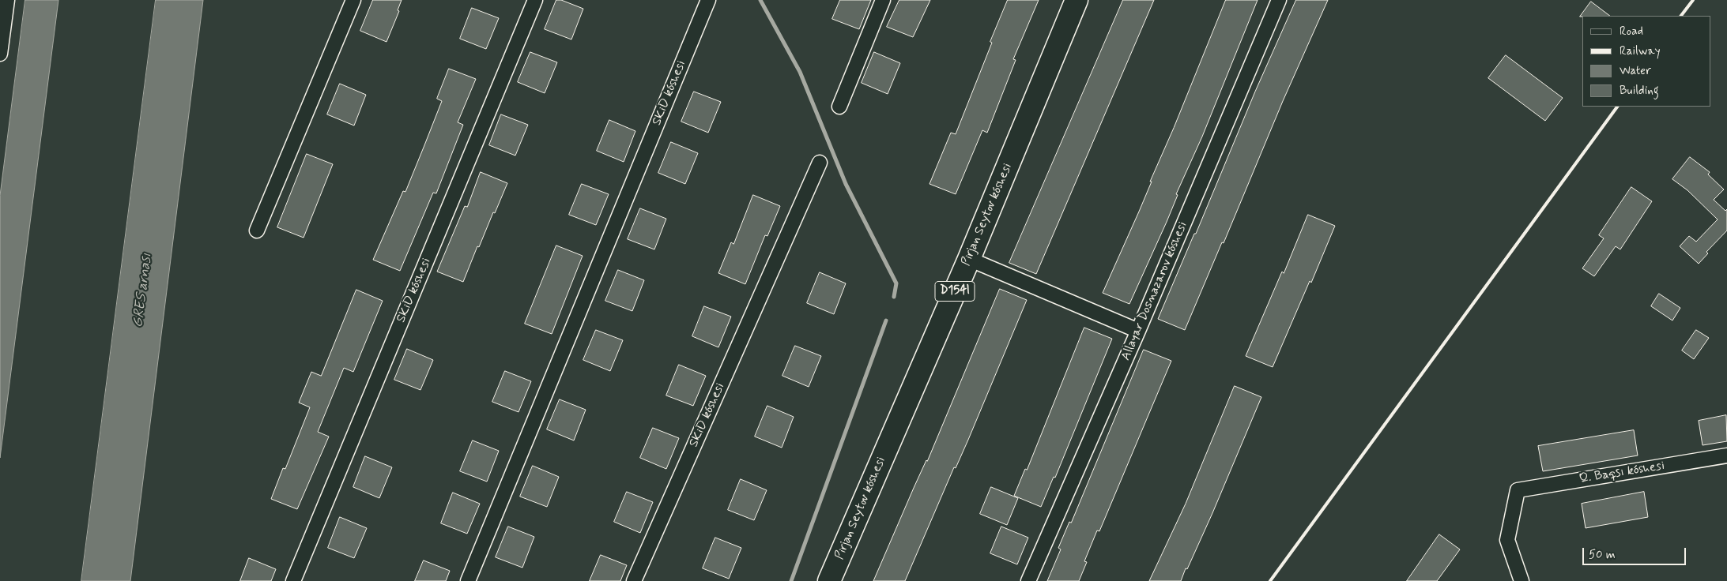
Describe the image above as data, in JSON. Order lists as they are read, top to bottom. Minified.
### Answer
{"streets":{"main road":["Pirjan Seytov kóshesi","D154l"],"street":["SKiD kóshesi","Allayar Dosnazarov kóshesi","Q. Baqsı kóshesi"]},"water":["GRES arnası"],"legend":["Road","Railway","Water","Building"],"scale_bar":"50 m"}
